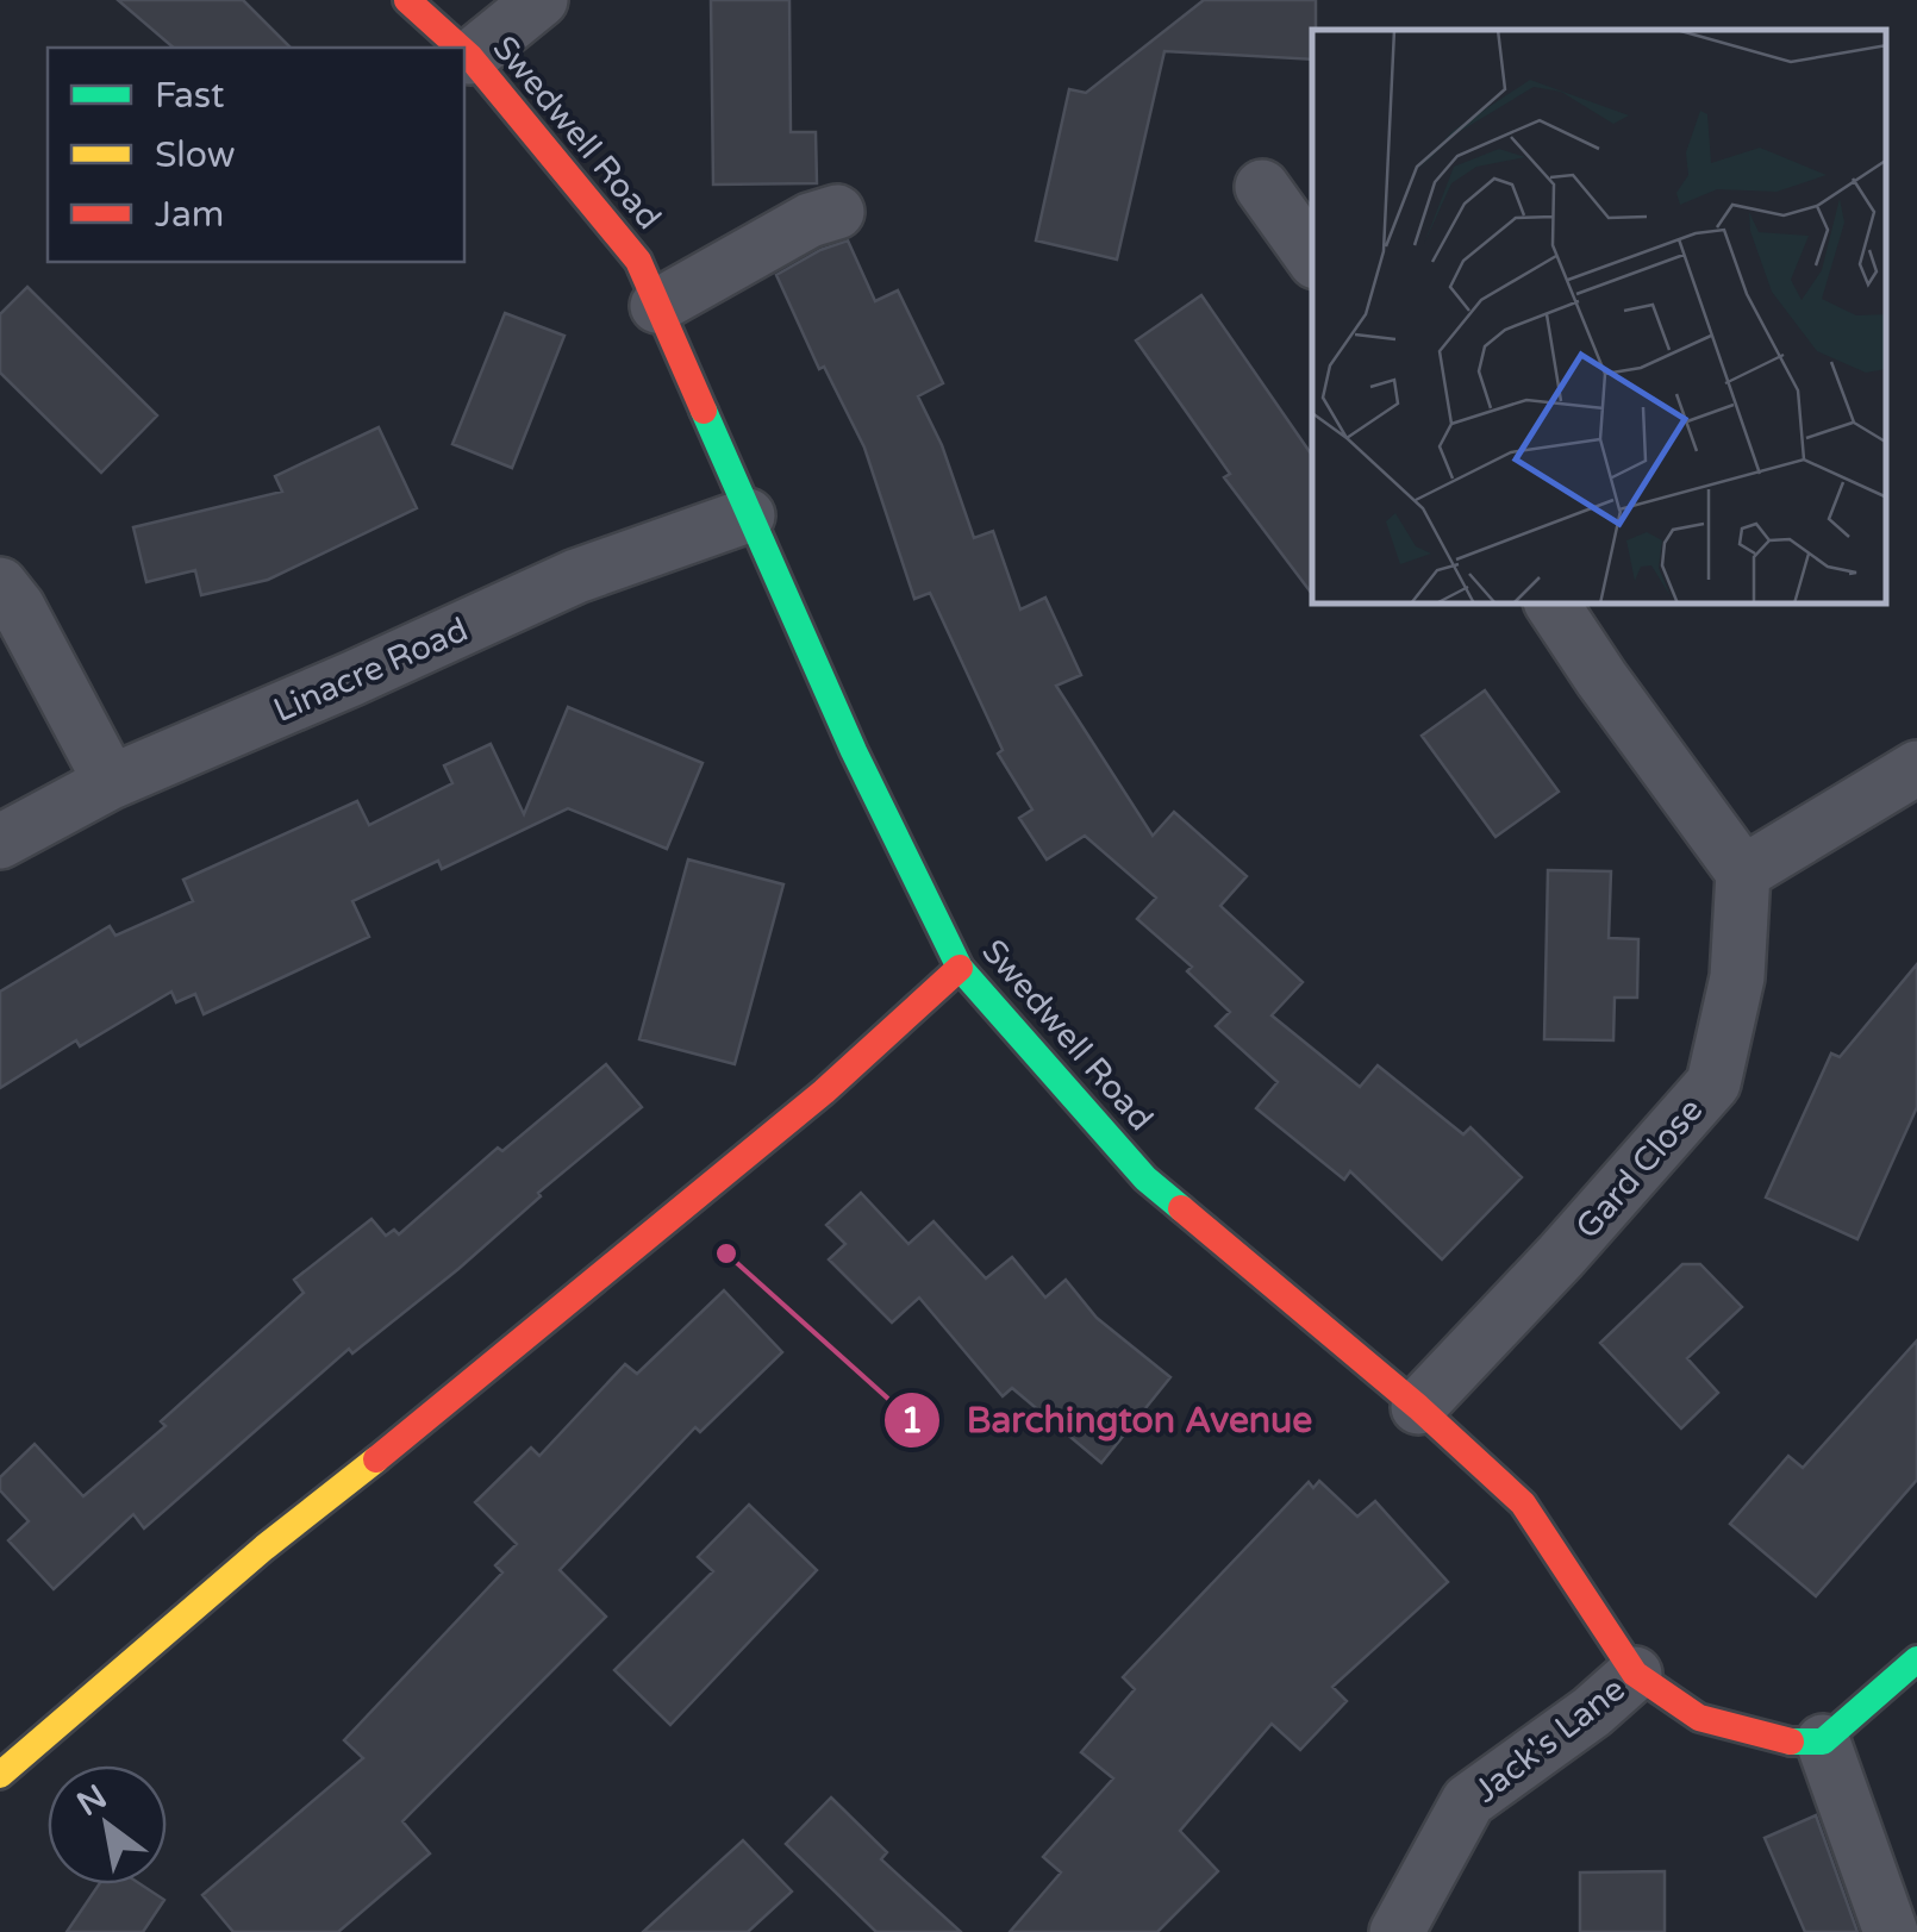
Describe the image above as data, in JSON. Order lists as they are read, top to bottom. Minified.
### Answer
{"streets":{"street":["Swedwell Road","Linacre Road","Gard Close","Jack's Lane"]},"crossings":[["Swedwell Road","Linacre Road"],["Swedwell Road","Gard Close"],["Swedwell Road","Jack's Lane"]],"places":["Barchington Avenue"],"legend":["Fast","Slow","Jam"],"north":"top left"}
